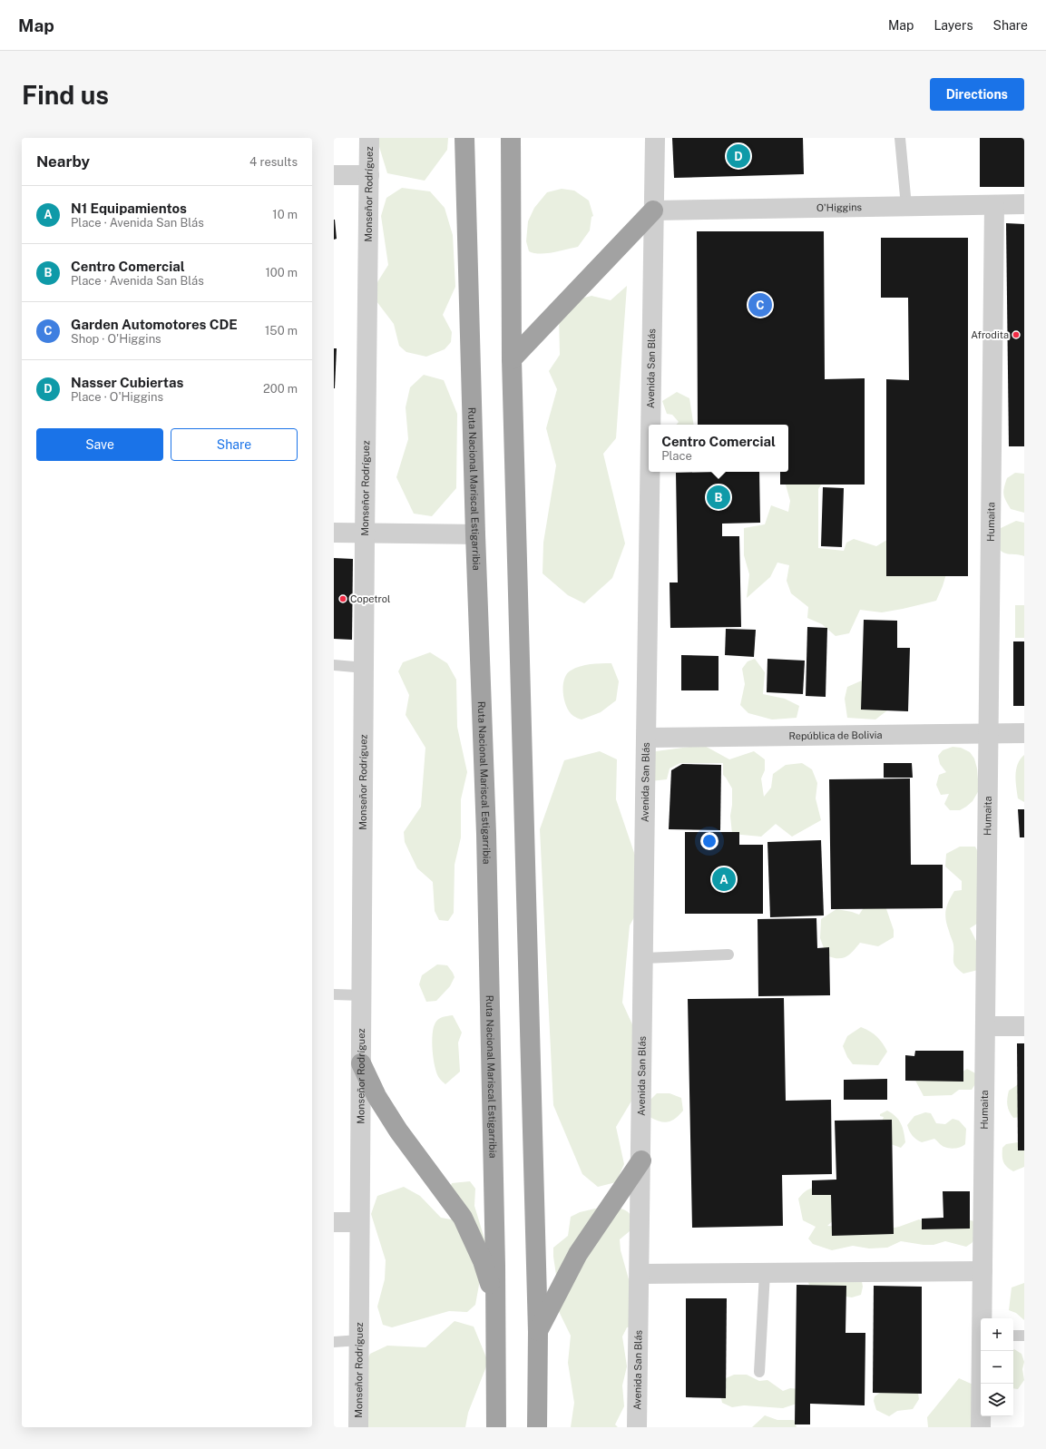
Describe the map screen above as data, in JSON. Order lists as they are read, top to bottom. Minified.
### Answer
{"streets":{"highway":["Ruta Nacional Mariscal Estigarribia"],"street":["Monseñor Rodríguez","O'Higgins","Avenida San Blás","Humaita","República de Bolivia"]},"crossings":[["O'Higgins","Avenida San Blás"],["O'Higgins","Humaita"],["Avenida San Blás","República de Bolivia"],["Humaita","República de Bolivia"]],"places":["Afrodita","Copetrol"],"page":{"header":"Map","nav":["Map","Layers","Share"],"buttons":["Directions",["Save","Share"]],"title":"Find us","heading":["Nearby","4 results"],"pins":["D","C","B","A"],"list":[{"mark":"A","name":"N1 Equipamientos","note":"Place · Avenida San Blás","value":"10 m"},{"mark":"B","name":"Centro Comercial","note":"Place · Avenida San Blás","value":"100 m"},{"mark":"C","name":"Garden Automotores CDE","note":"Shop · O'Higgins","value":"150 m"},{"mark":"D","name":"Nasser Cubiertas","note":"Place · O'Higgins","value":"200 m"}],"popup":["Centro Comercial","Place"],"map_buttons":["+","−"]}}
